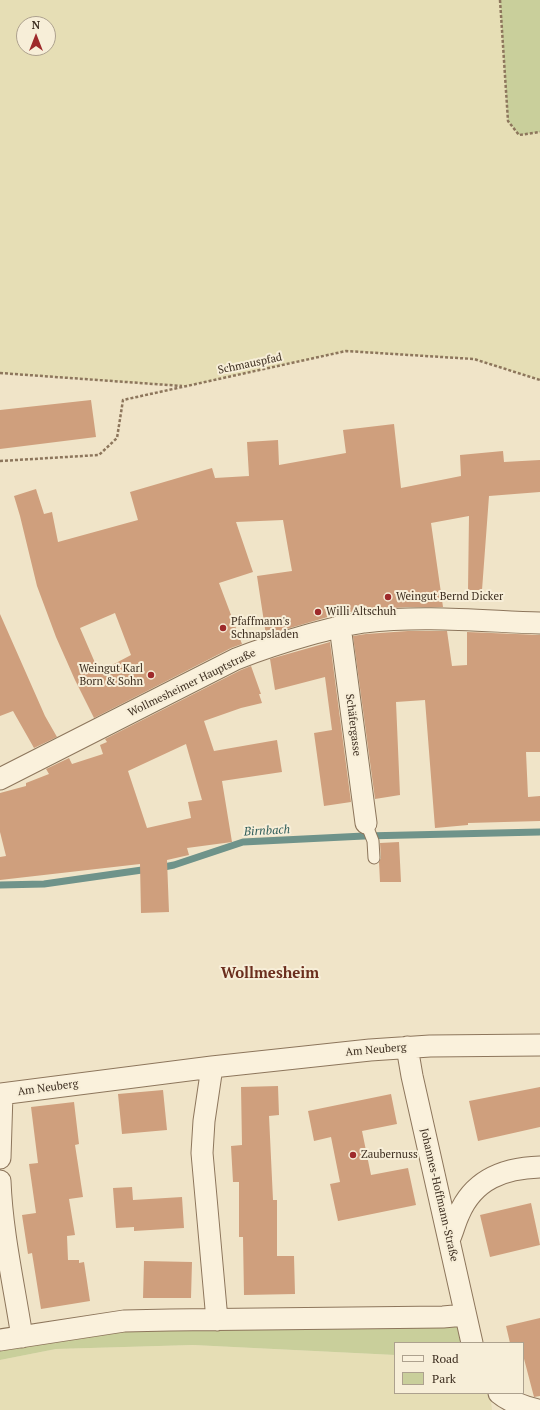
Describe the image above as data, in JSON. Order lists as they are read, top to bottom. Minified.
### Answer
{"streets":{"street":["Wollmesheimer Hauptstraße","Schäfergasse","Am Neuberg","Johannes-Hoffmann-Straße"],"path":["Schmauspfad"]},"crossings":[["Wollmesheimer Hauptstraße","Schäfergasse"],["Am Neuberg","Johannes-Hoffmann-Straße"]],"districts":["Wollmesheim"],"water":["Birnbach"],"places":["Weingut Bernd Dicker","Willi Altschuh","Pfaffmann's Schnapsladen","Weingut Karl Born & Sohn","Zaubernuss"],"legend":["Road","Park"],"north":"top"}
